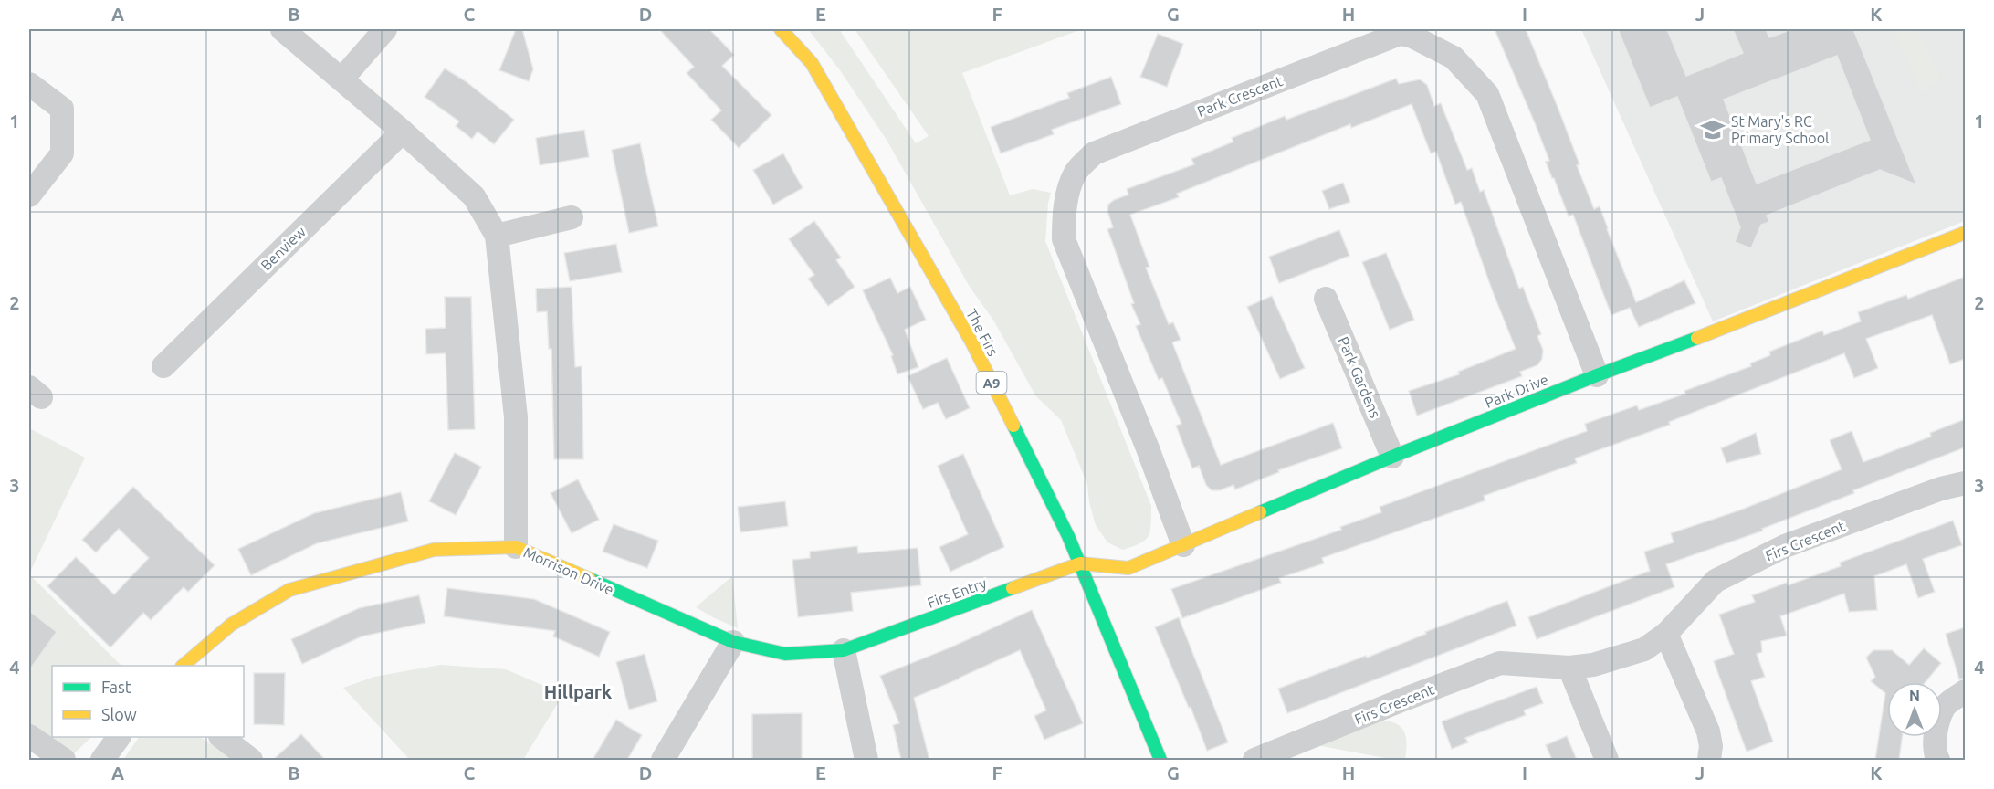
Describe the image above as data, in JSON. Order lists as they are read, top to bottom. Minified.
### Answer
{"streets":{"street":["Park Crescent","Benview","The Firs","Park Gardens","A9","Park Drive","Firs Crescent","Morrison Drive","Firs Entry"]},"crossings":[["Park Crescent","Park Drive"],["The Firs","Park Drive"],["The Firs","Firs Entry"],["Park Gardens","Park Drive"],["Park Drive","Firs Entry"],["Morrison Drive","Firs Entry"]],"districts":["Hillpark"],"places":{"school or university":["St Mary's RC Primary School"]},"legend":["Fast","Slow"],"north":"top","grid":{"columns":["A","B","C","D","E","F","G","H","I","J","K"],"rows":["1","2","3","4"]}}
